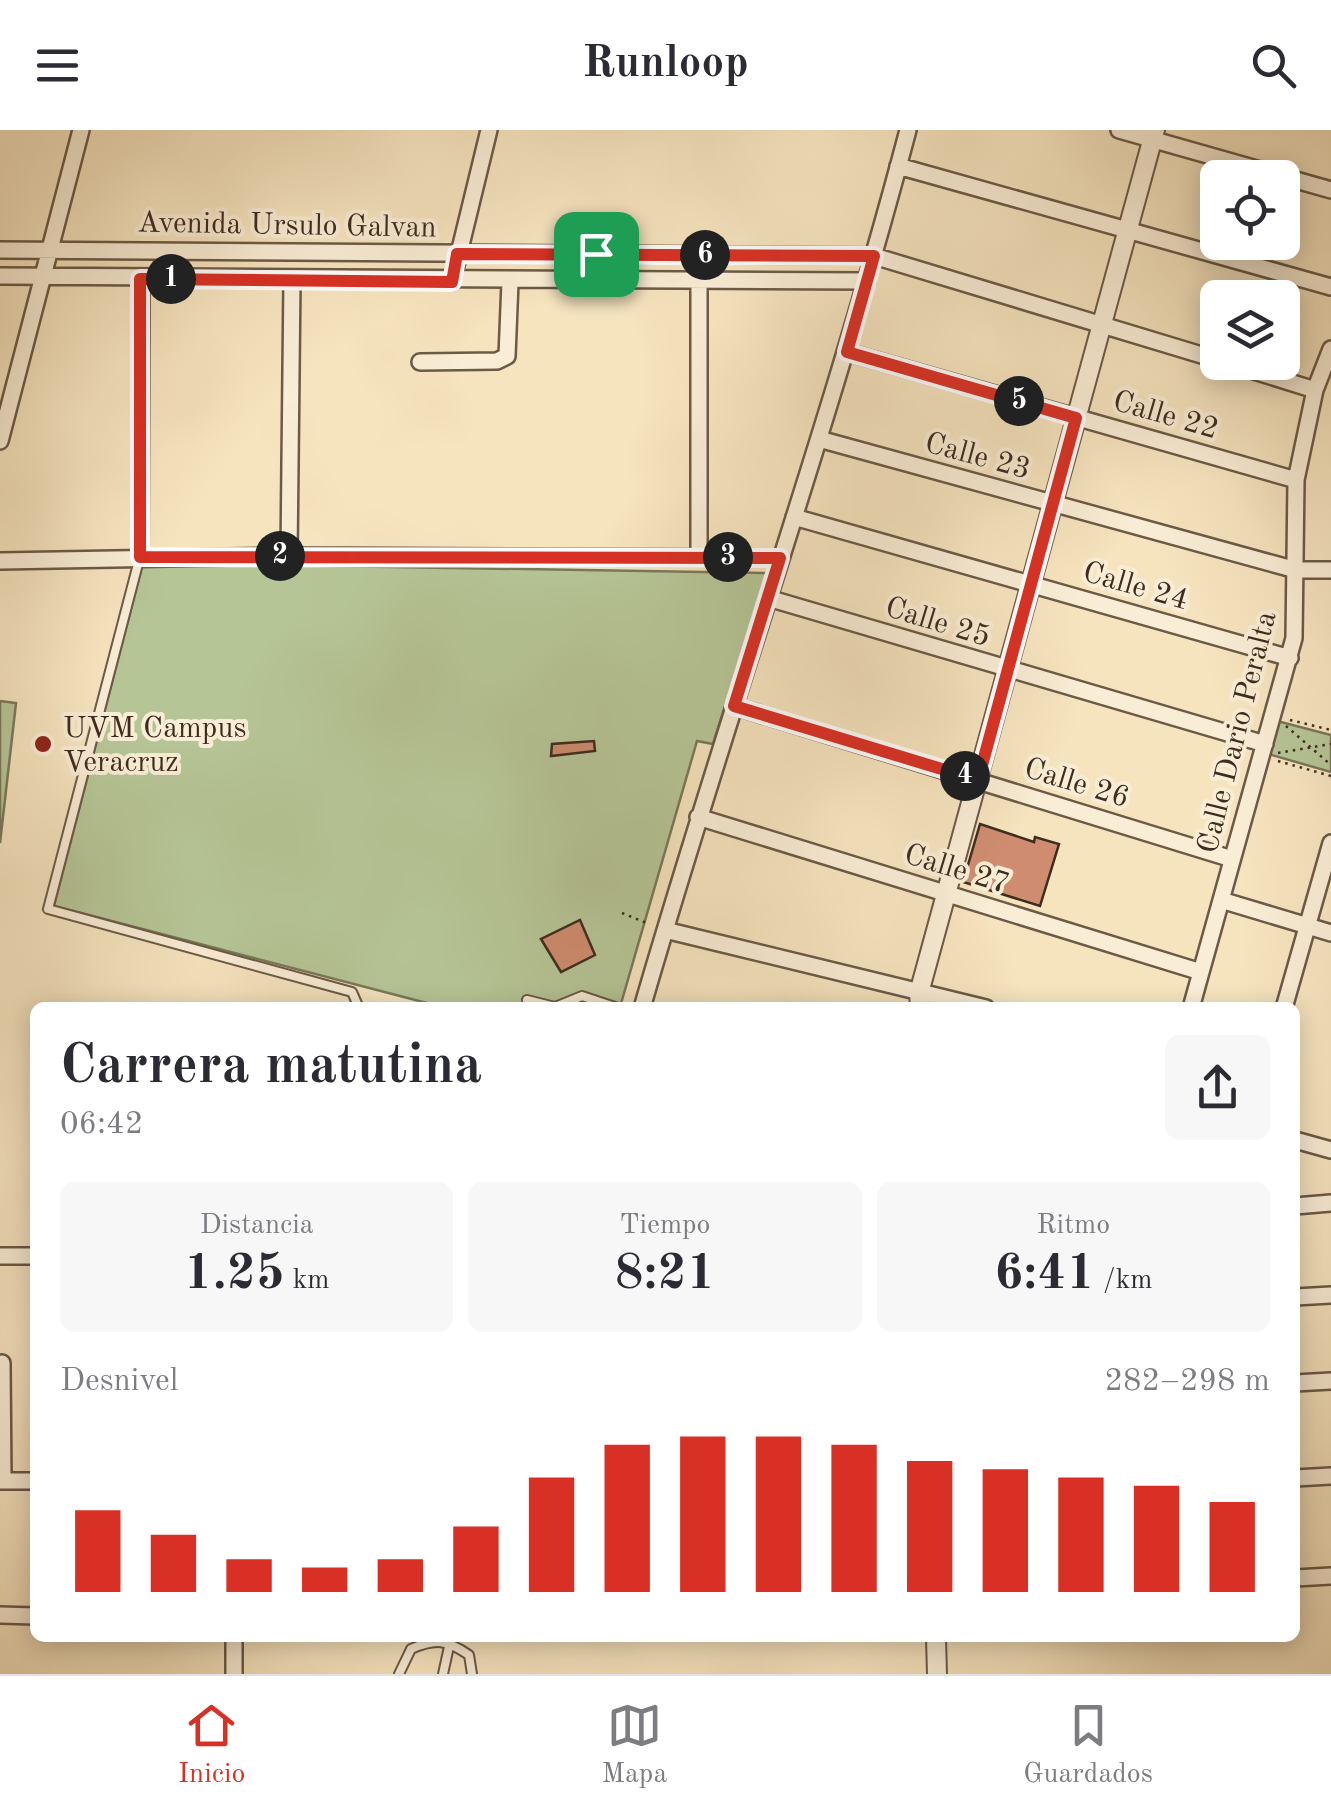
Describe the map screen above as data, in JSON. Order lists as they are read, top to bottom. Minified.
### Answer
{"streets":{"street":["Avenida Ursulo Galvan","Calle 22","Calle 23","Calle 24","Calle 25","Calle Dario Peralta","Calle 26","Calle 27"]},"crossings":[["Calle 22","Calle Dario Peralta"],["Calle 23","Calle Dario Peralta"],["Calle 24","Calle Dario Peralta"],["Calle 25","Calle Dario Peralta"],["Calle Dario Peralta","Calle 26"],["Calle Dario Peralta","Calle 27"]],"places":["UVM Campus Veracruz"],"page":{"header":"Runloop","pins":["6","1","5","2","3","4"],"heading":["Carrera matutina","06:42"],"stats":[["Distancia","1.25 km"],["Tiempo","8:21"],["Ritmo","6:41 /km"]],"chart":["Desnivel","282–298 m"],"tabs":["Inicio","Mapa","Guardados"]}}
